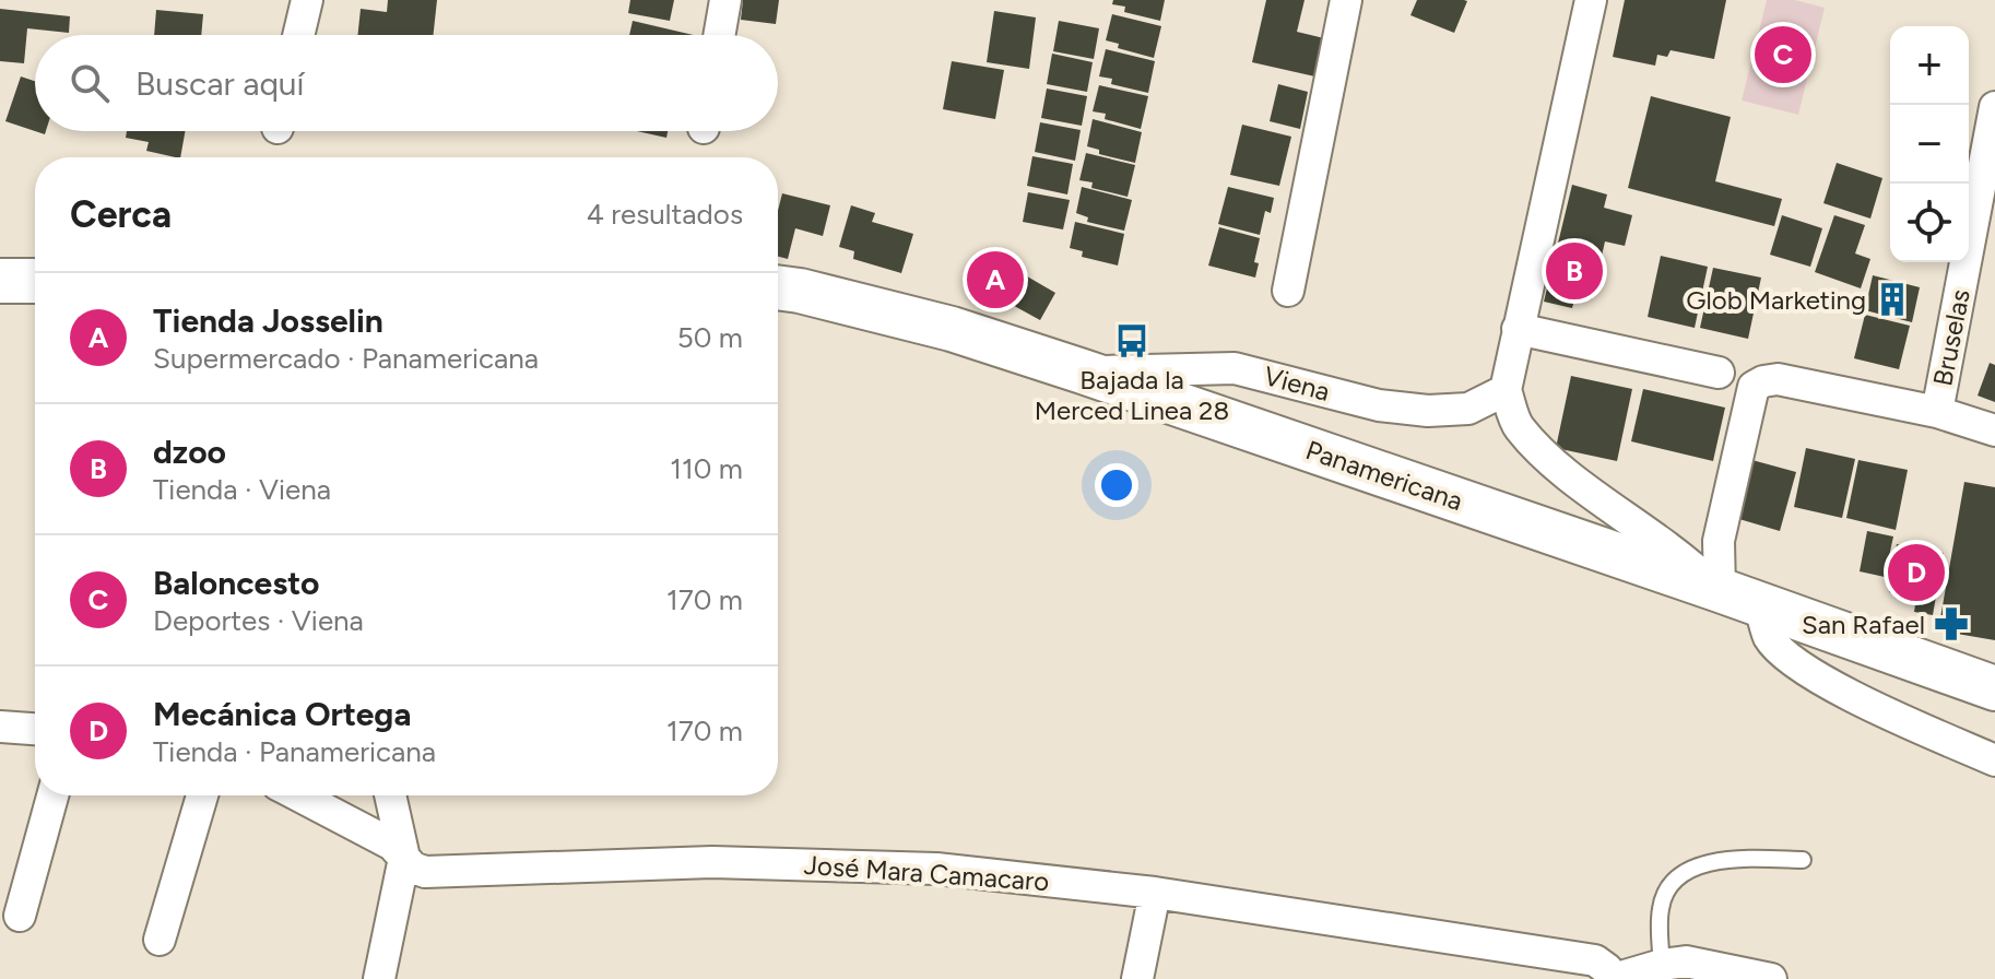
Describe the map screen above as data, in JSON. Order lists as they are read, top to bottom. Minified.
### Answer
{"streets":{"main road":["Panamericana"],"street":["Bruselas","Viena","José Mara Camacaro"]},"crossings":[["Bruselas","Panamericana"],["Viena","Panamericana"]],"places":{"building":["Glob Marketing"],"bus stop":["Bajada la Merced Linea 28"],"pharmacy":["San Rafael"]},"page":{"pins":["C","B","A","D"],"map_buttons":["+","−"],"search":"Buscar aquí","heading":["Cerca","4 resultados"],"list":[{"mark":"A","name":"Tienda Josselin","note":"Supermercado · Panamericana","value":"50 m"},{"mark":"B","name":"dzoo","note":"Tienda · Viena","value":"110 m"},{"mark":"C","name":"Baloncesto","note":"Deportes · Viena","value":"170 m"},{"mark":"D","name":"Mecánica Ortega","note":"Tienda · Panamericana","value":"170 m"}]}}
